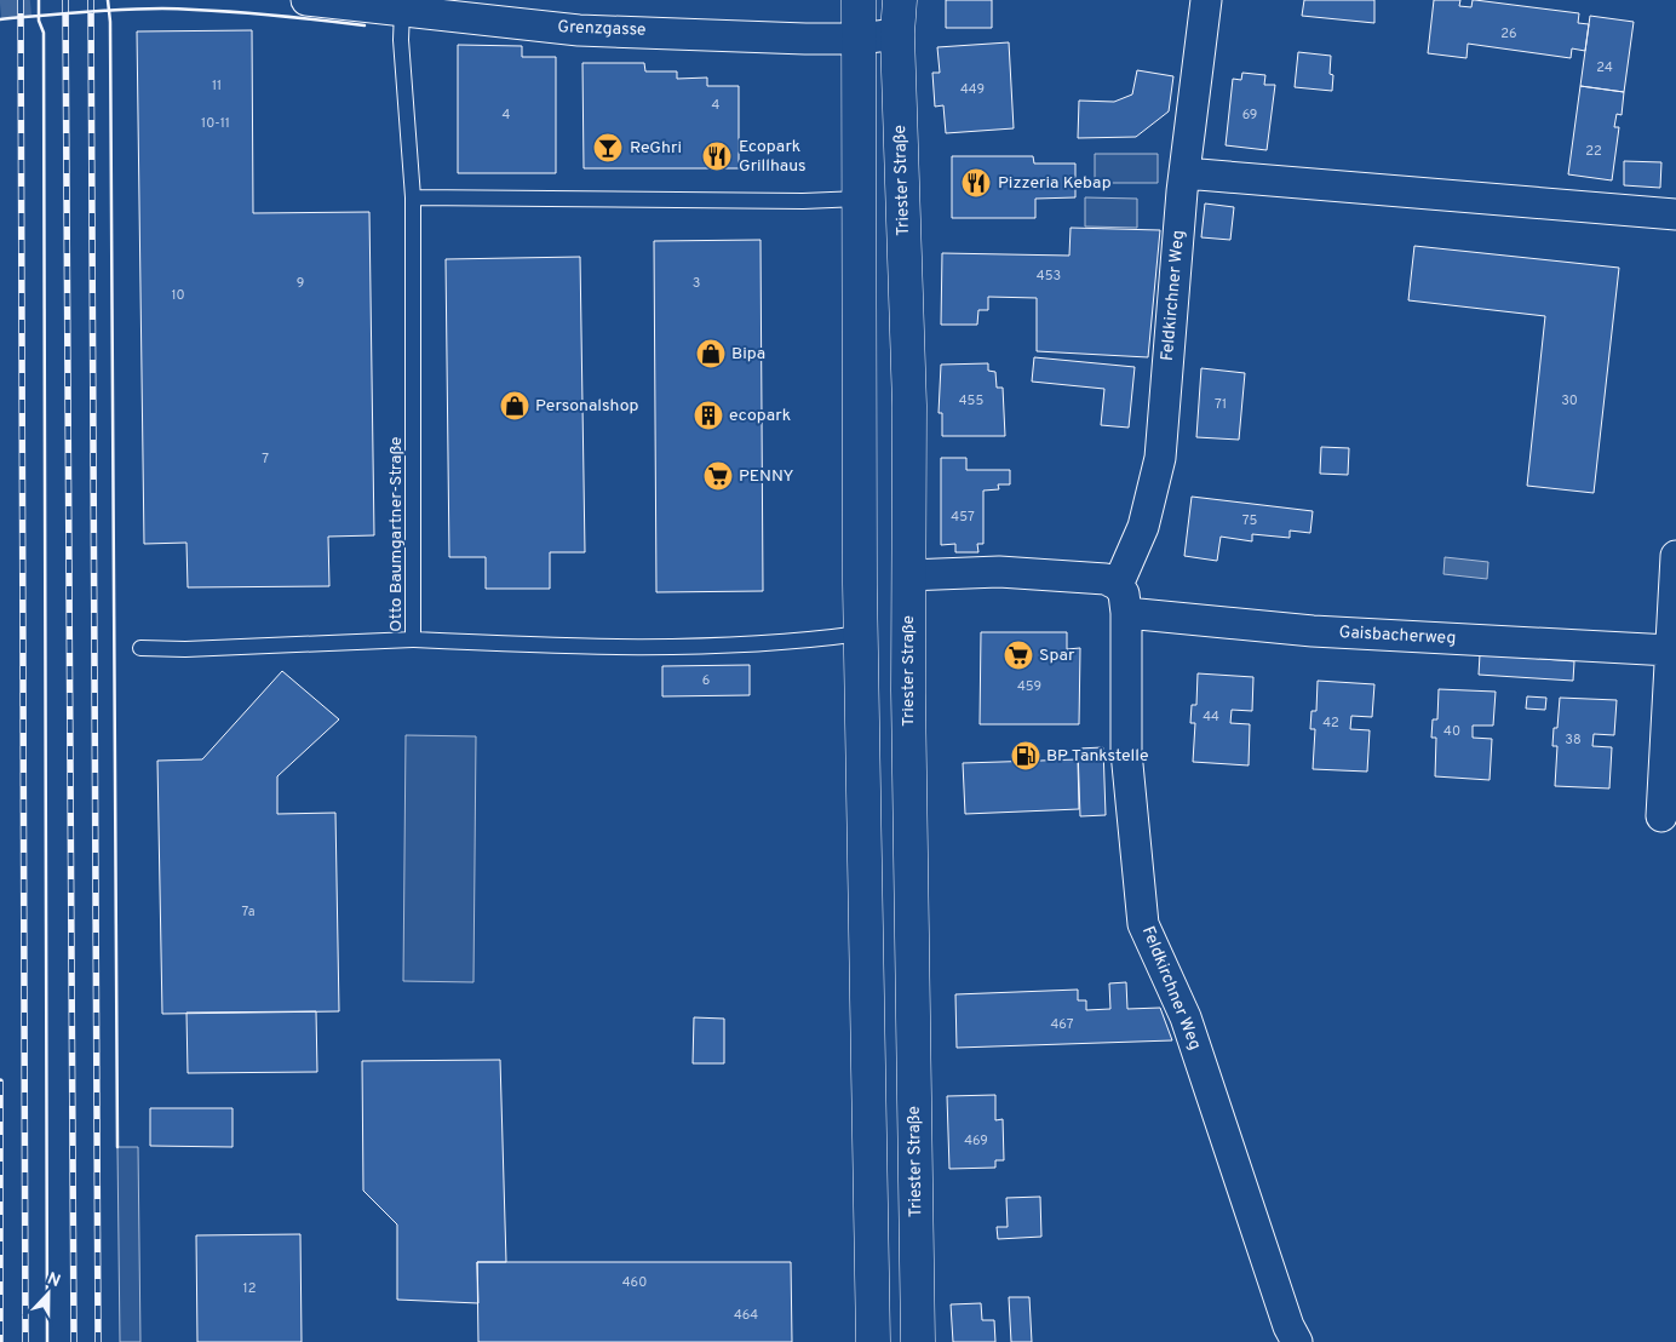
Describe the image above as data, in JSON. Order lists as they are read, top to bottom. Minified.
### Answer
{"streets":{"main road":["Triester Straße"],"street":["Grenzgasse","Feldkirchner Weg","Gaisbacherweg"],"lane":["Otto Baumgartner-Straße"]},"crossings":[["Grenzgasse","Triester Straße"],["Grenzgasse","Otto Baumgartner-Straße"],["Feldkirchner Weg","Gaisbacherweg"]],"places":{"bar":["ReGhri"],"restaurant":["Ecopark Grillhaus","Pizzeria Kebap"],"shop":["Bipa","Personalshop"],"building":["ecopark"],"supermarket":["PENNY","Spar"],"fuel station":["BP Tankstelle"]},"house_numbers":["26","24","11","449","4","4","69","10-11","22","453","9","3","10","455","30","71","7","457","75","6","459","44","42","40","38","7a","467","469","460","12","464"],"north":"top"}
